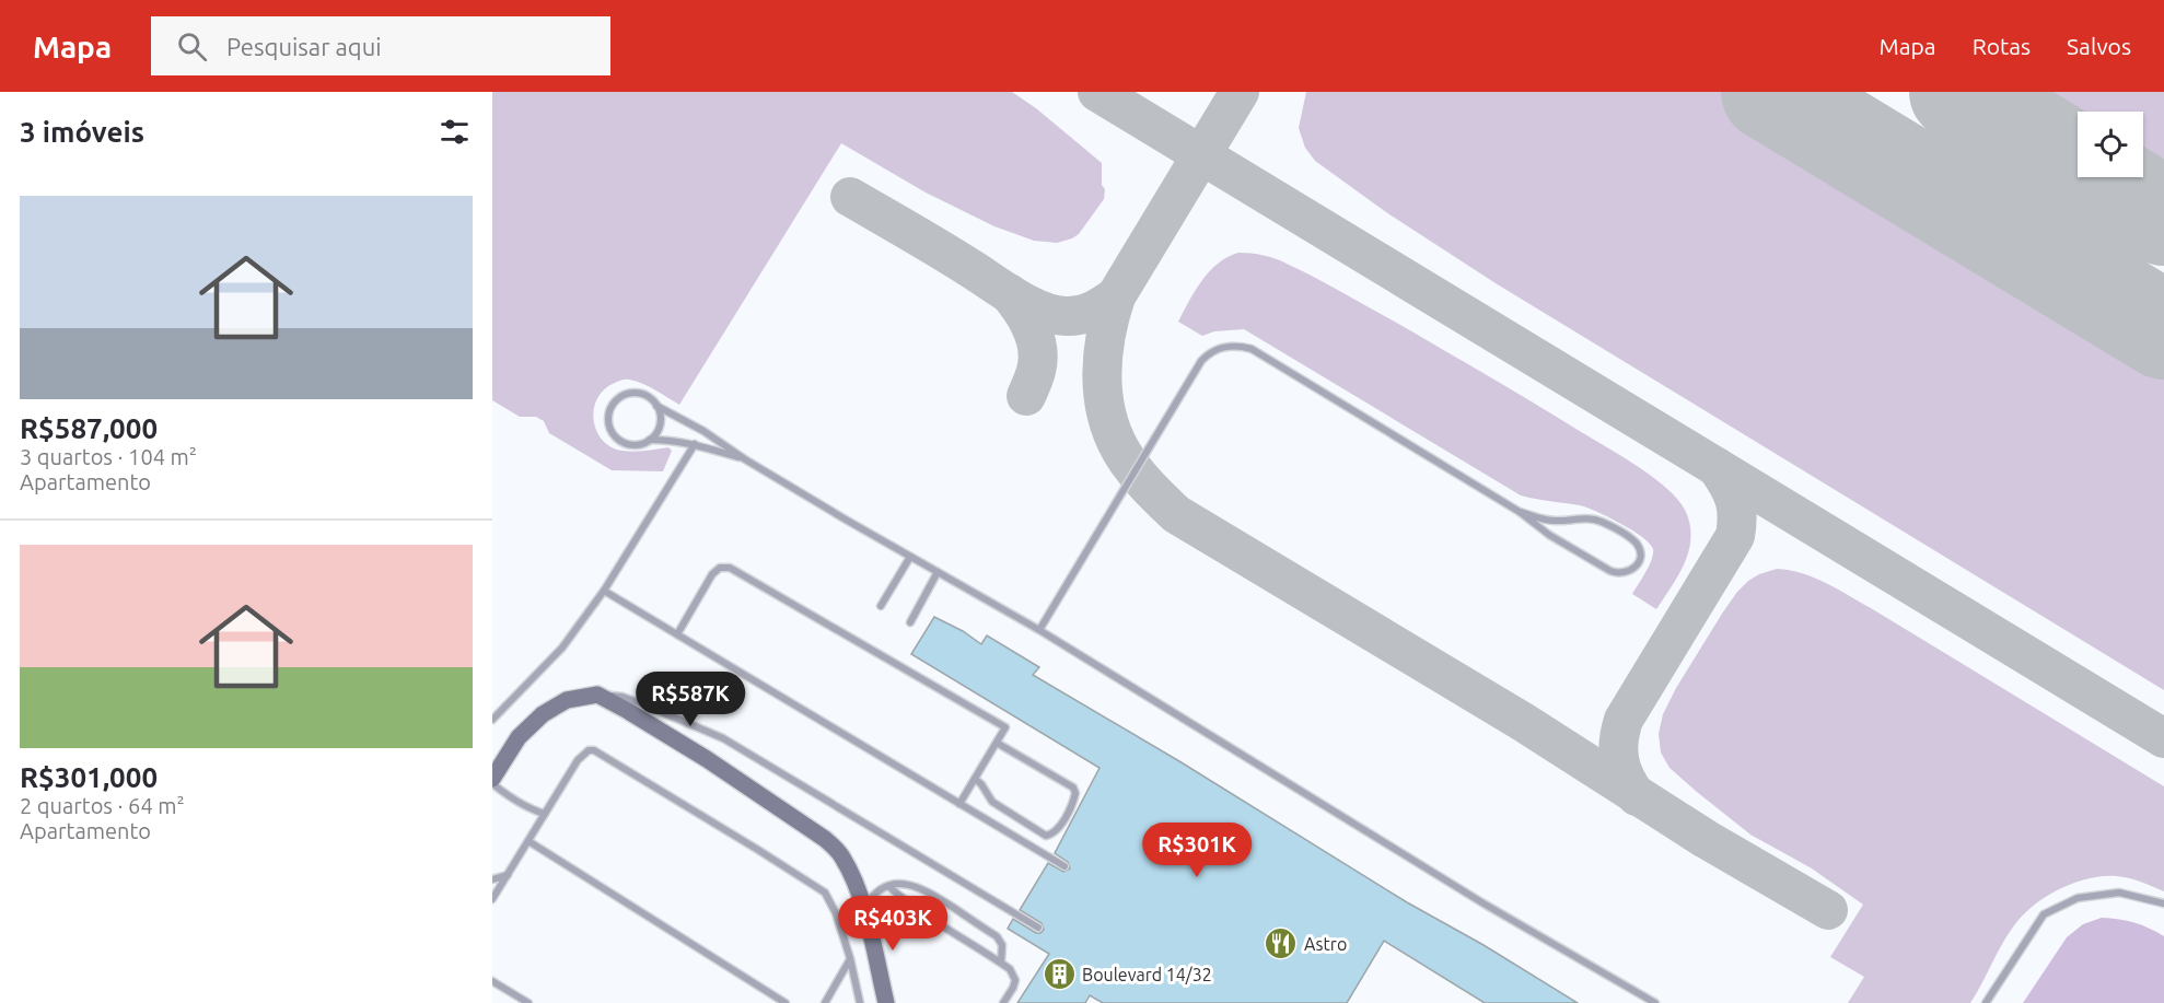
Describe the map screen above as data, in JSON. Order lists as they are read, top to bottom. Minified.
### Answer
{"places":{"restaurant":["Astro"],"building":["Boulevard 14/32"]},"page":{"header":"Mapa","search":"Pesquisar aqui","nav":["Mapa","Rotas","Salvos"],"heading":"3 imóveis","list":[{"name":"R$587,000","note":"3 quartos · 104 m² · Apartamento"},{"name":"R$301,000","note":"2 quartos · 64 m² · Apartamento"}],"price":["R$587K","R$301K","R$403K"]}}
